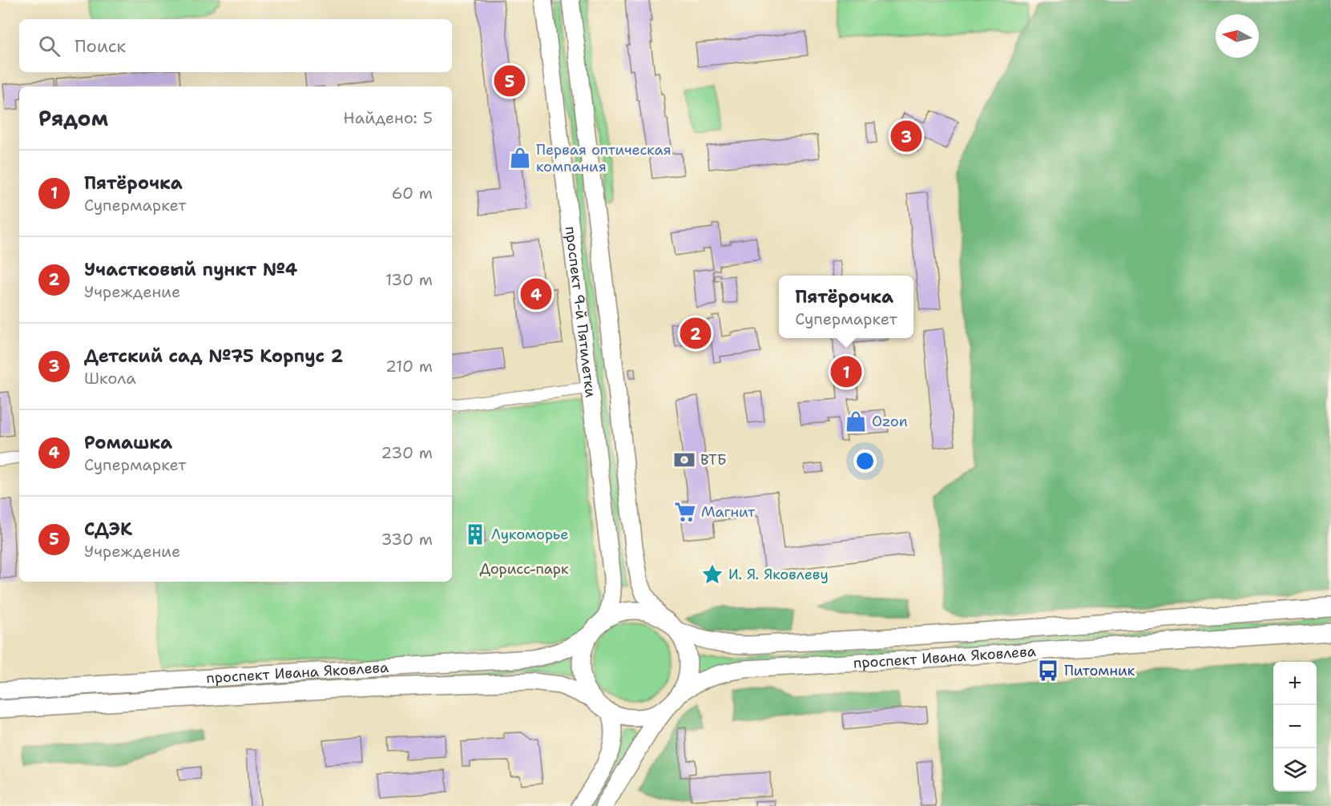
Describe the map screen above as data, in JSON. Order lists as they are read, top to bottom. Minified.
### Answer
{"streets":{"main road":["проспект 9-й Пятилетки","проспект Ивана Яковлева"]},"crossings":[["проспект 9-й Пятилетки","проспект Ивана Яковлева"]],"parks":["Дорисс-парк"],"places":{"shop":["Первая оптическая компания","Ozon"],"bank":["ВТБ"],"supermarket":["Магнит"],"building":["Лукоморье"],"place":["И. Я. Яковлеву"],"bus stop":["Питомник"]},"north":"left","page":{"search":"Поиск","pins":["5","3","4","2","1"],"heading":["Рядом","Найдено: 5"],"list":[{"mark":"1","name":"Пятёрочка","note":"Супермаркет","value":"60 m"},{"mark":"2","name":"Участковый пункт №4","note":"Учреждение","value":"130 m"},{"mark":"3","name":"Детский сад №75 Корпус 2","note":"Школа","value":"210 m"},{"mark":"4","name":"Ромашка","note":"Супермаркет","value":"230 m"},{"mark":"5","name":"СДЭК","note":"Учреждение","value":"330 m"}],"popup":["Пятёрочка","Супермаркет"],"map_buttons":["+","−"]}}
